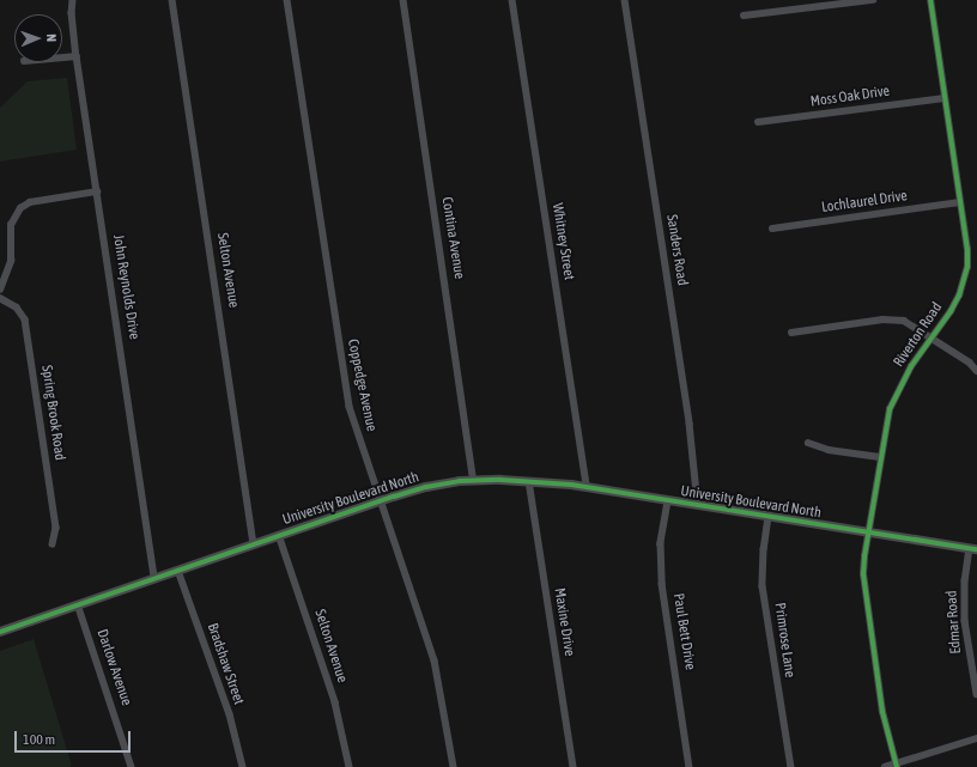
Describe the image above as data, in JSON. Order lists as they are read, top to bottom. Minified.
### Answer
{"streets":{"street":["Moss Oak Drive","Lochlaurel Drive","Contina Avenue","Whitney Street","Sanders Road","Selton Avenue","John Reynolds Drive","Riverton Road","Coppedge Avenue","Spring Brook Road","University Boulevard North","Maxine Drive","Edmar Road","Paul Bett Drive","Primrose Lane","Bradshaw Street","Darlow Avenue"]},"crossings":[["Moss Oak Drive","Riverton Road"],["Lochlaurel Drive","Riverton Road"],["Contina Avenue","University Boulevard North"],["Whitney Street","University Boulevard North"],["Sanders Road","University Boulevard North"],["Selton Avenue","University Boulevard North"],["John Reynolds Drive","University Boulevard North"],["Riverton Road","University Boulevard North"],["Coppedge Avenue","University Boulevard North"],["University Boulevard North","Maxine Drive"],["University Boulevard North","Edmar Road"],["University Boulevard North","Paul Bett Drive"],["University Boulevard North","Primrose Lane"],["University Boulevard North","Bradshaw Street"],["University Boulevard North","Darlow Avenue"]],"scale_bar":"100 m","north":"right"}
